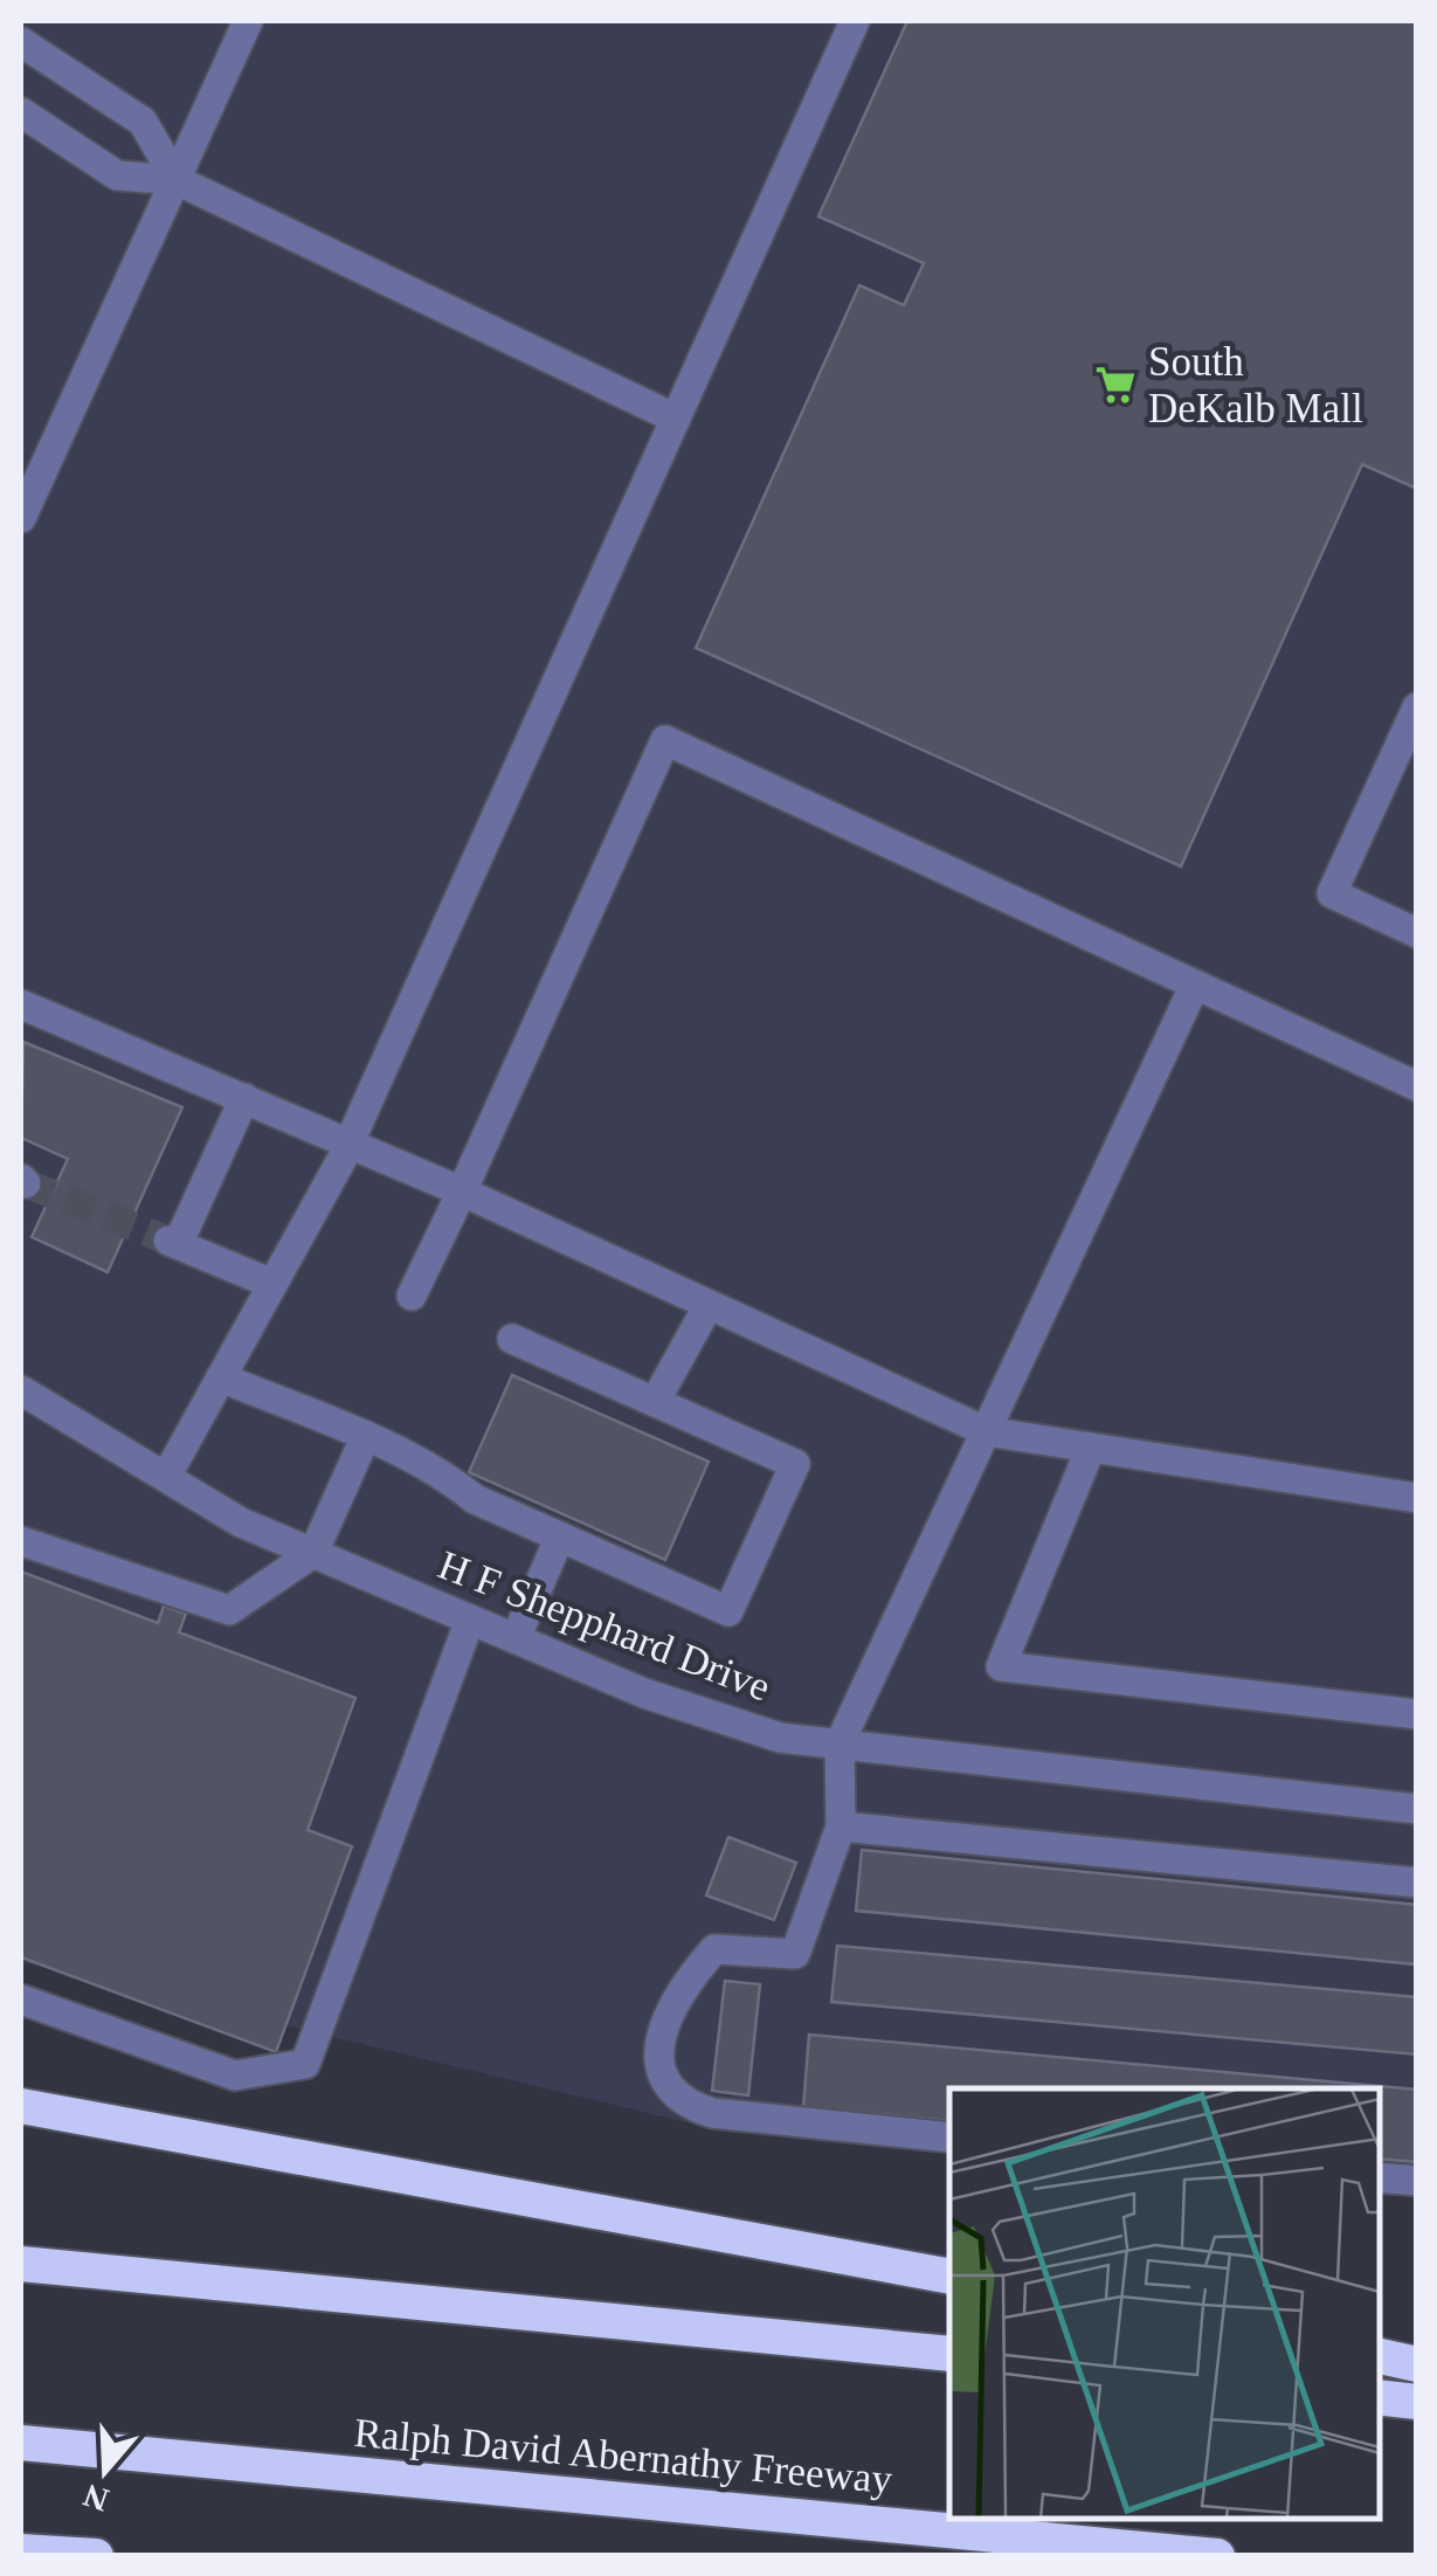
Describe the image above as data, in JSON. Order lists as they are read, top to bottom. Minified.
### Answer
{"streets":{"highway":["Ralph David Abernathy Freeway"],"street":["H F Shepphard Drive"]},"places":{"supermarket":["South DeKalb Mall"]},"north":"bottom"}
